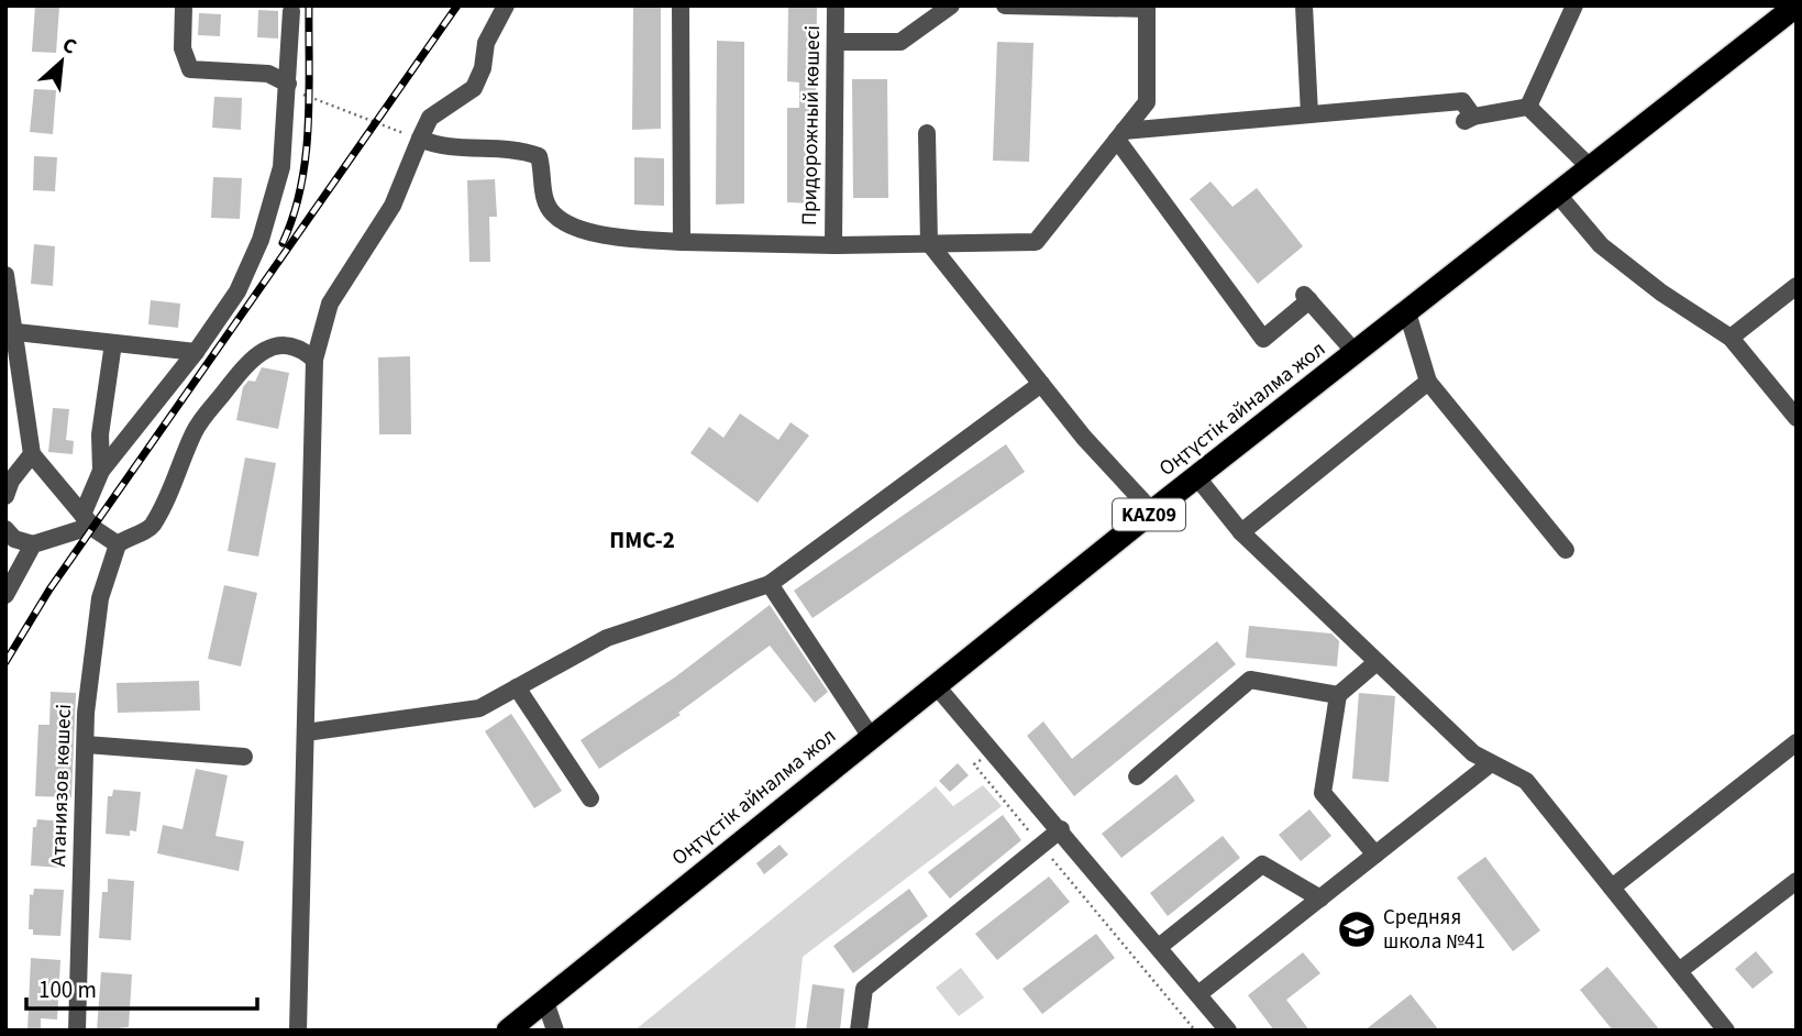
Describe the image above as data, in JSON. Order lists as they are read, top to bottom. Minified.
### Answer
{"streets":{"highway":["Оңтүстік айналма жол","KAZ09"],"street":["Придорожный көшесі","Атаниязов көшесі"]},"districts":["ПМС-2"],"places":{"school or university":["Средняя школа №41"]},"scale_bar":"100 m","north":"top right"}
